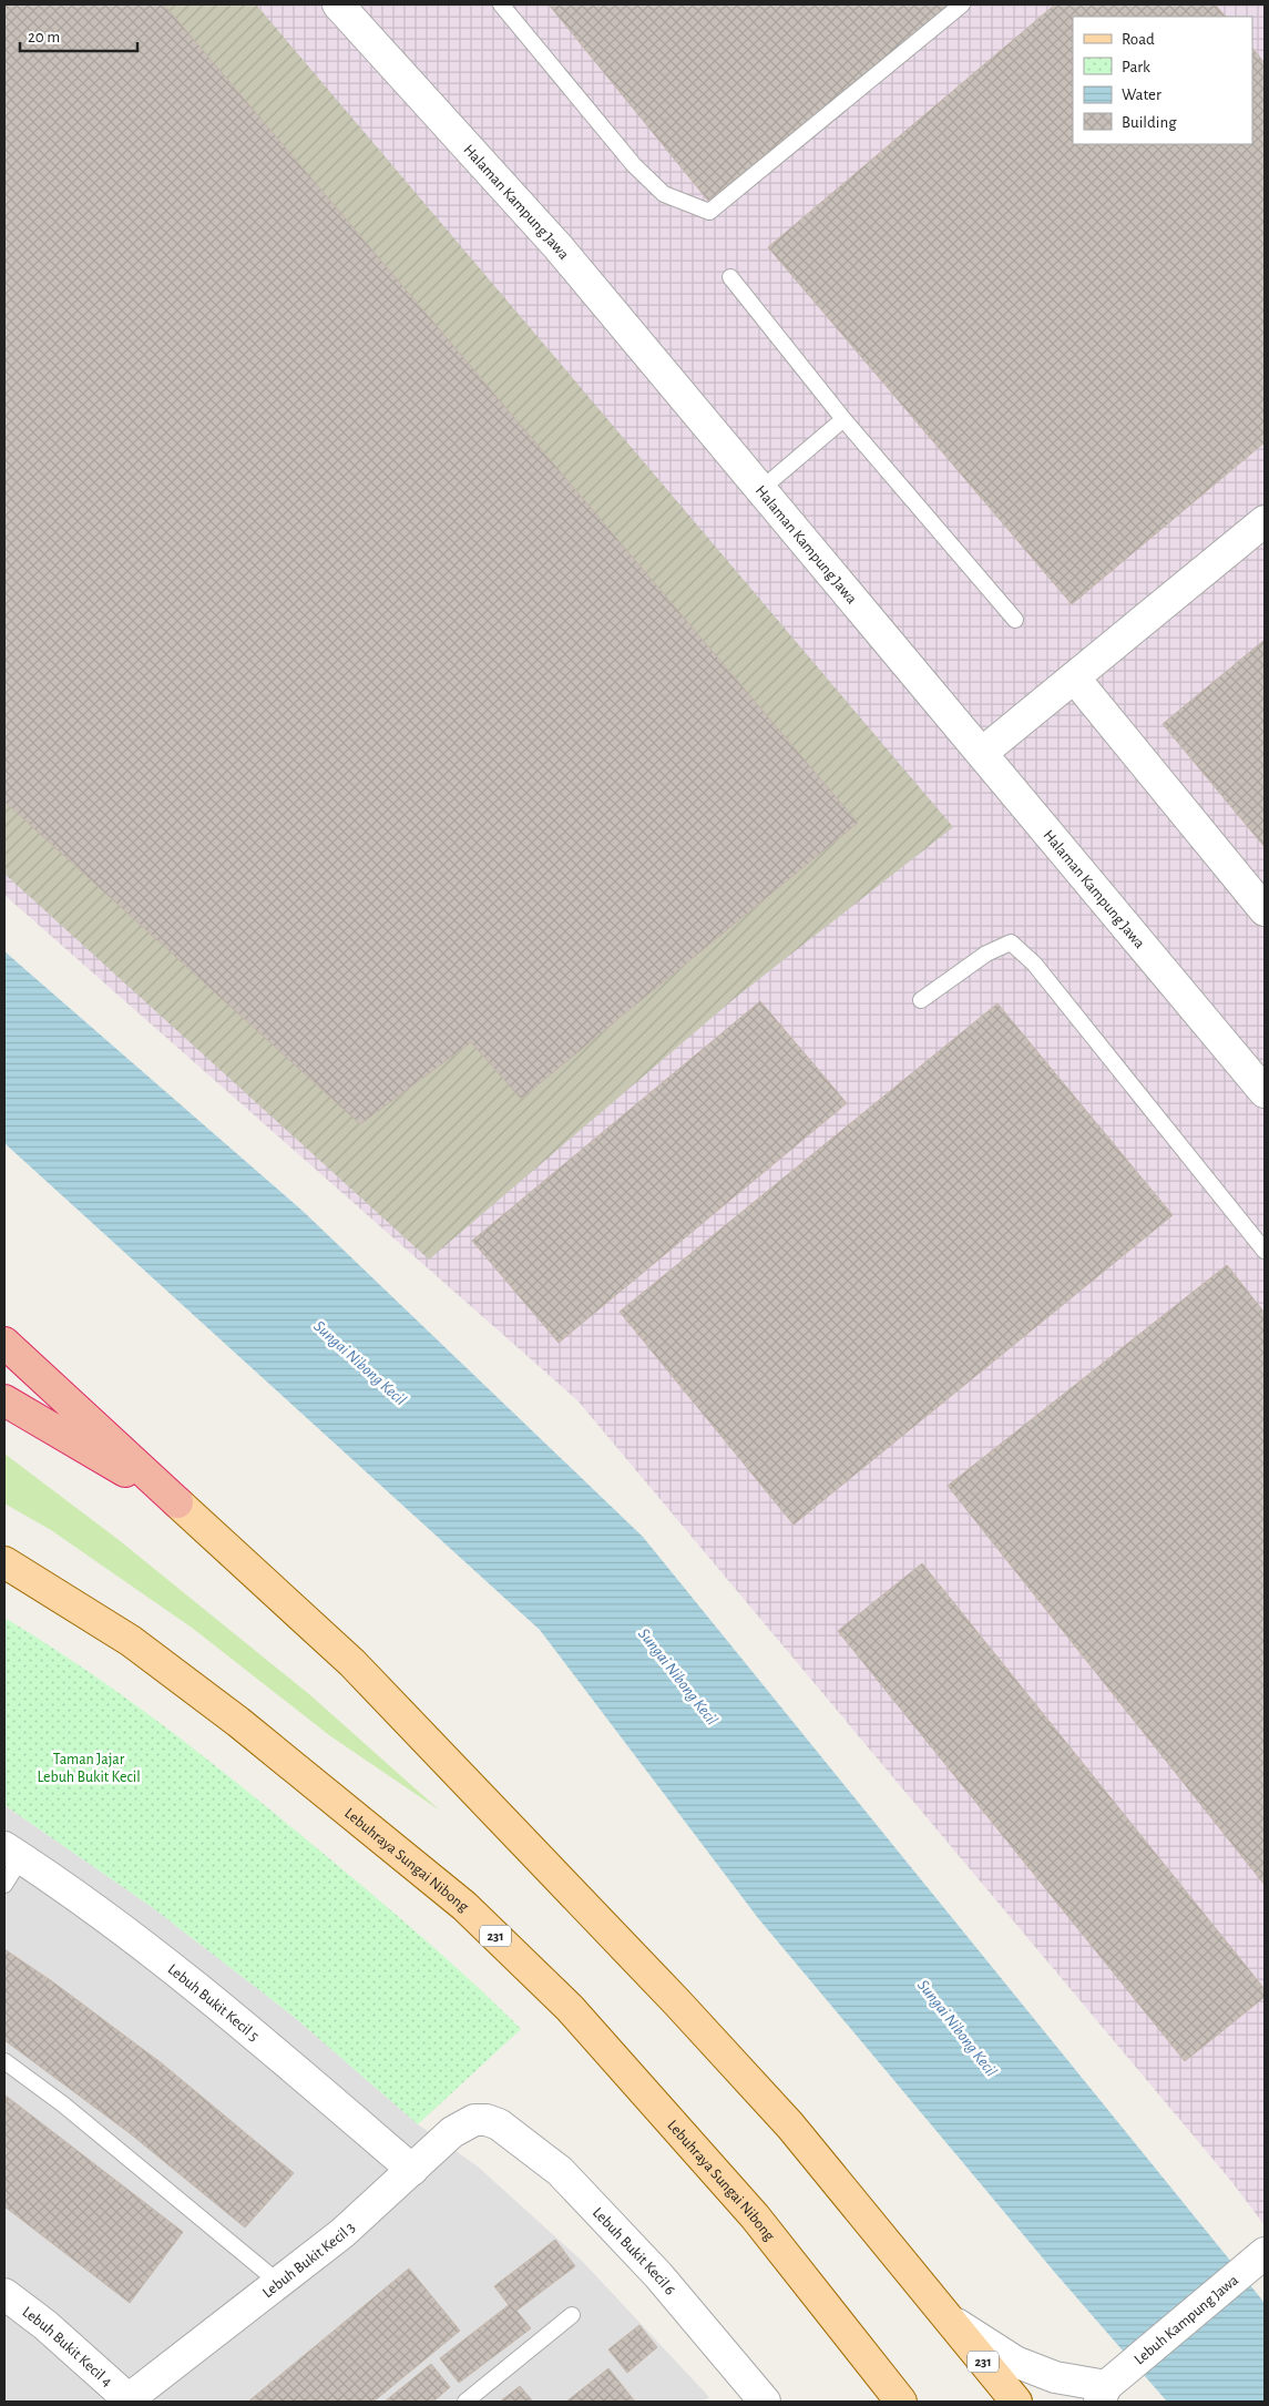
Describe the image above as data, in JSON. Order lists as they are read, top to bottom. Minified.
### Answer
{"streets":{"main road":["Lebuhraya Sungai Nibong","231"],"street":["Halaman Kampung Jawa","Lebuh Bukit Kecil 5","Lebuh Bukit Kecil 6","Lebuh Bukit Kecil 3","Lebuh Kampung Jawa","Lebuh Bukit Kecil 4"]},"crossings":[["231","Lebuh Kampung Jawa"],["Lebuh Bukit Kecil 5","Lebuh Bukit Kecil 3"],["Lebuh Bukit Kecil 6","Lebuh Bukit Kecil 3"],["Lebuh Bukit Kecil 3","Lebuh Bukit Kecil 4"]],"water":["Sungai Nibong Kecil"],"parks":["Taman Jajar Lebuh Bukit Kecil"],"legend":["Road","Park","Water","Building"],"scale_bar":"20 m"}
